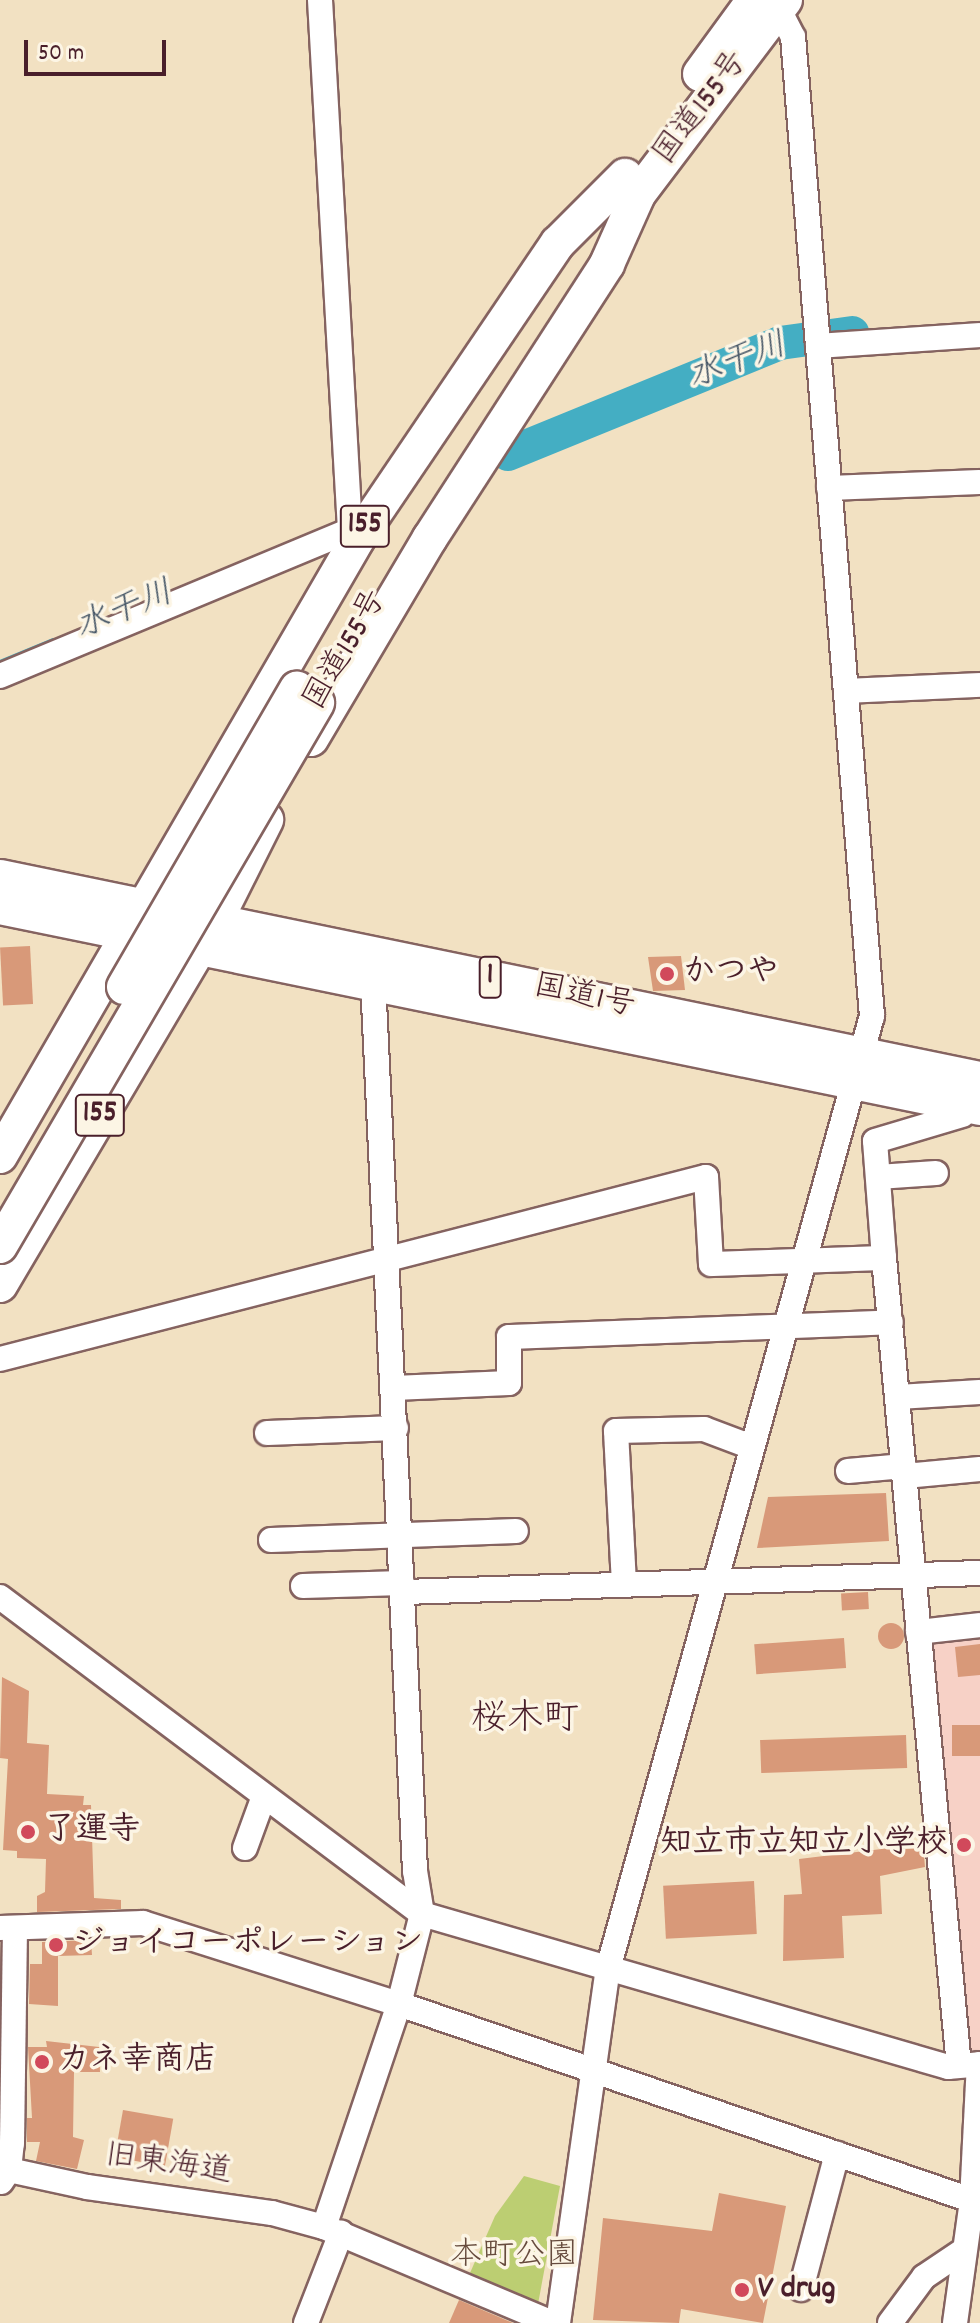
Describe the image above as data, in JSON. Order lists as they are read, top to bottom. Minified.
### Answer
{"streets":{"highway":["国道155号","155","1","国道1号"],"street":["旧東海道"]},"crossings":[["国道155号","155"],["155","国道1号"]],"districts":["桜木町"],"water":["水干川"],"parks":["本町公園"],"places":["かつや","了運寺","知立市立知立小学校","ジョイコーポレーション","カネ幸商店","V drug"],"scale_bar":"50 m"}
